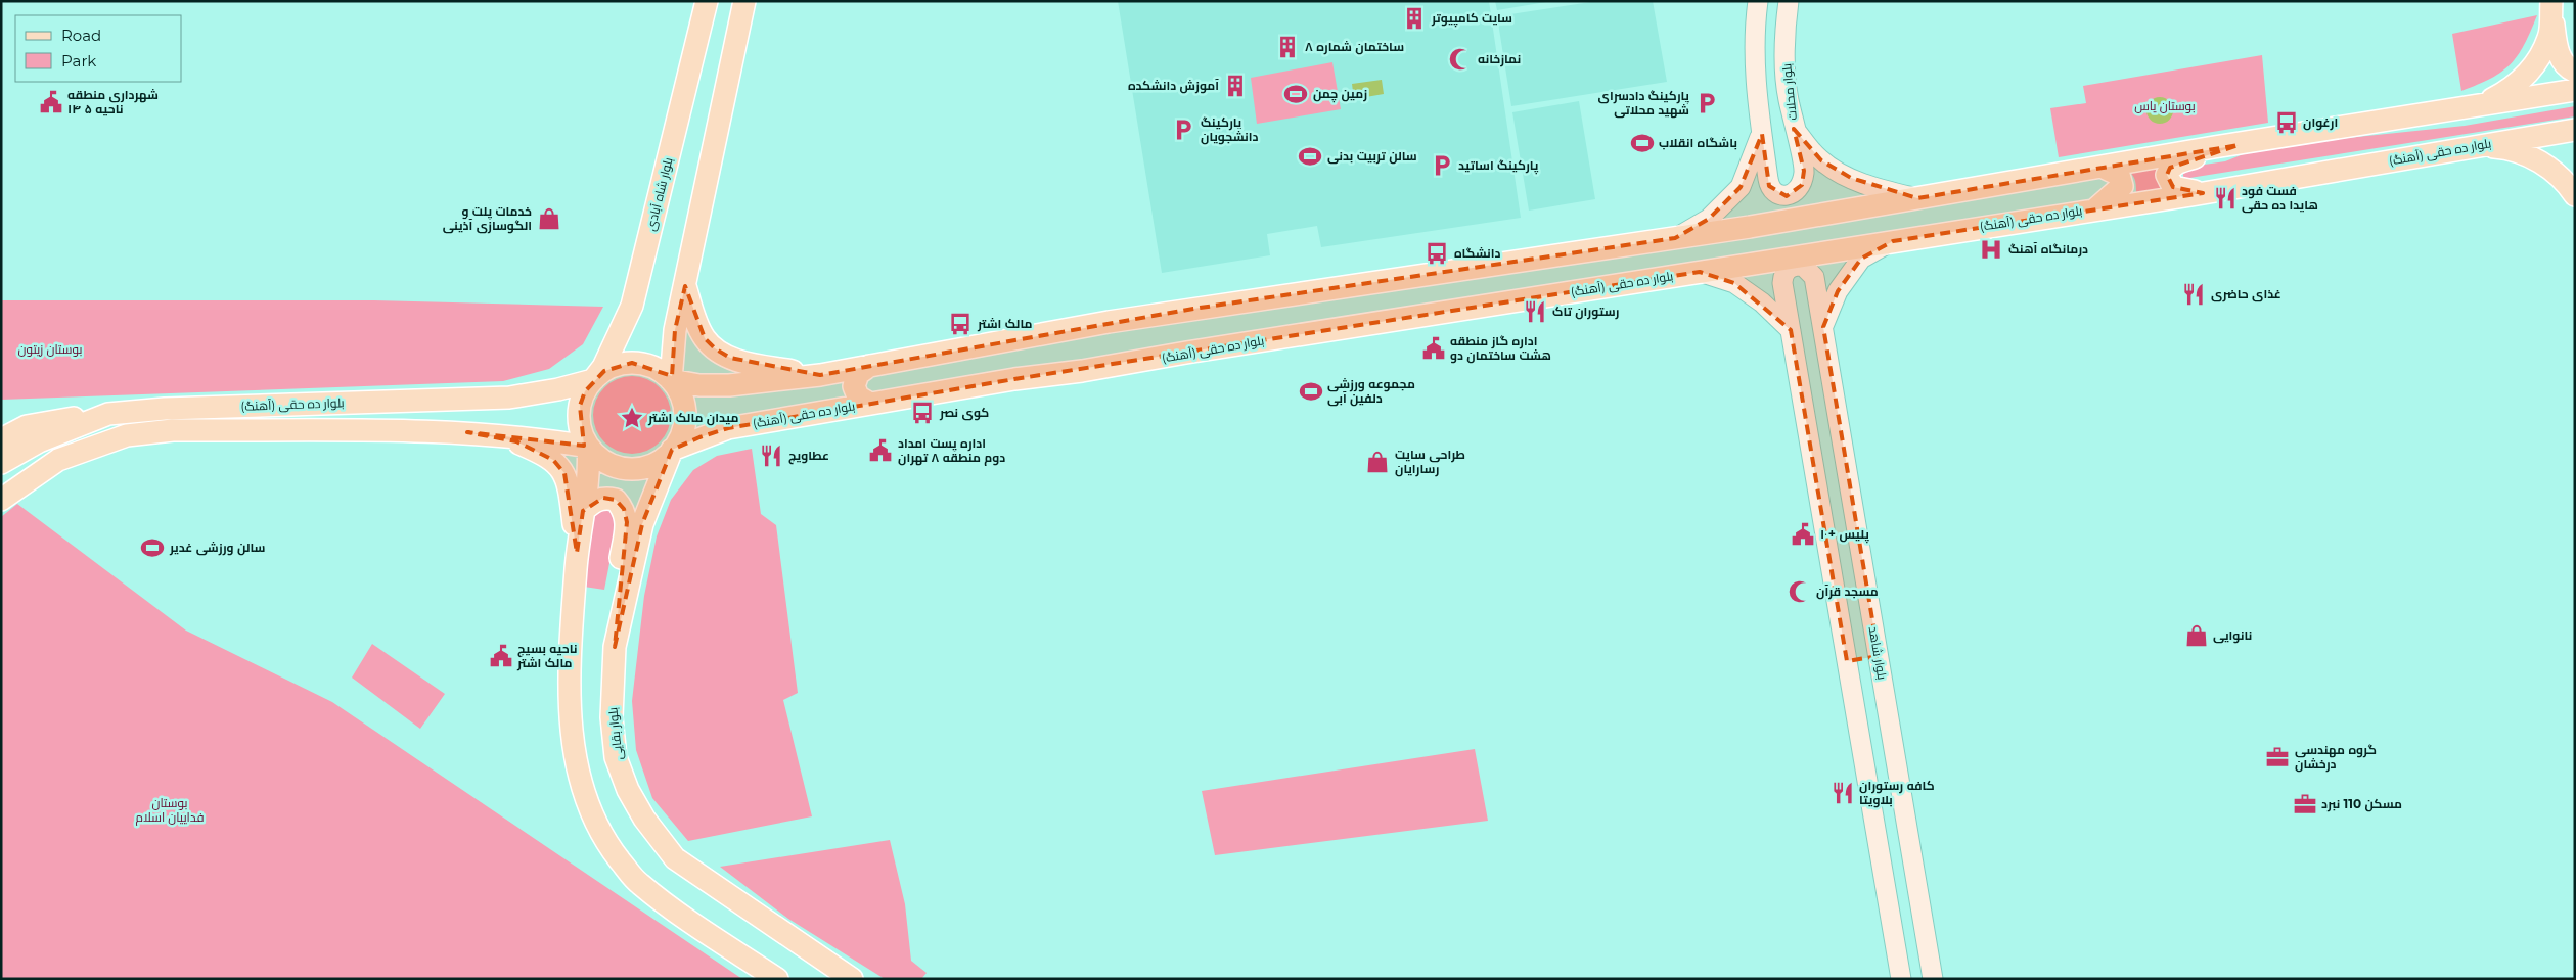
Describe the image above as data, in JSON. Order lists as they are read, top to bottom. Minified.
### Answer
{"streets":{"main road":["بلوار محلات","بلوار ده حقی (آهنگ)","بلوار شاه آبادی","بلوار شاهد","بلوار بقایی"]},"crossings":[["بلوار ده حقی (آهنگ)","بلوار شاه آبادی"],["بلوار ده حقی (آهنگ)","بلوار بقایی"],["بلوار شاه آبادی","بلوار بقایی"]],"parks":["بوستان یاس","بوستان زیتون","بوستان فداییان اسلام"],"places":{"building":["سایت کامپیوتر","ساختمان شماره ۸","آموزش دانشکده"],"mosque":["نمازخانه","مسجد قرآن"],"sports":["زمین چمن","باشگاه انقلاب","سالن تربیت بدنی","مجموعه ورزشی دلفین آبی","سالن ورزشی غدیر"],"public building":["شهرداری منطقه ۱۴ ناحیه ۵","اداره گاز منطقه هشت ساختمان دو","اداره پست امداد دوم منطقه ۸ تهران","پلیس +۱۰","ناحیه بسیج مالک اشتر"],"parking":["پارکینگ دادسرای شهید محلاتی","پارکینگ دانشجویان","پارکینگ اساتید"],"bus stop":["ارغوان","دانشگاه","مالک اشتر","کوی نصر"],"restaurant":["فست فود هایدا ده حقی","غذای حاضری","رستوران تاک","عطاویچ","کافه رستوران بلاویتا"],"shop":["خدمات پلت و الگوسازی آذینی","طراحی سایت رسارایان","نانوایی"],"hospital":["درمانگاه آهنگ"],"place":["میدان مالک اشتر"],"office":["گروه مهندسی درخشان","مسکن 110 نبرد"]},"legend":["Road","Park"]}
